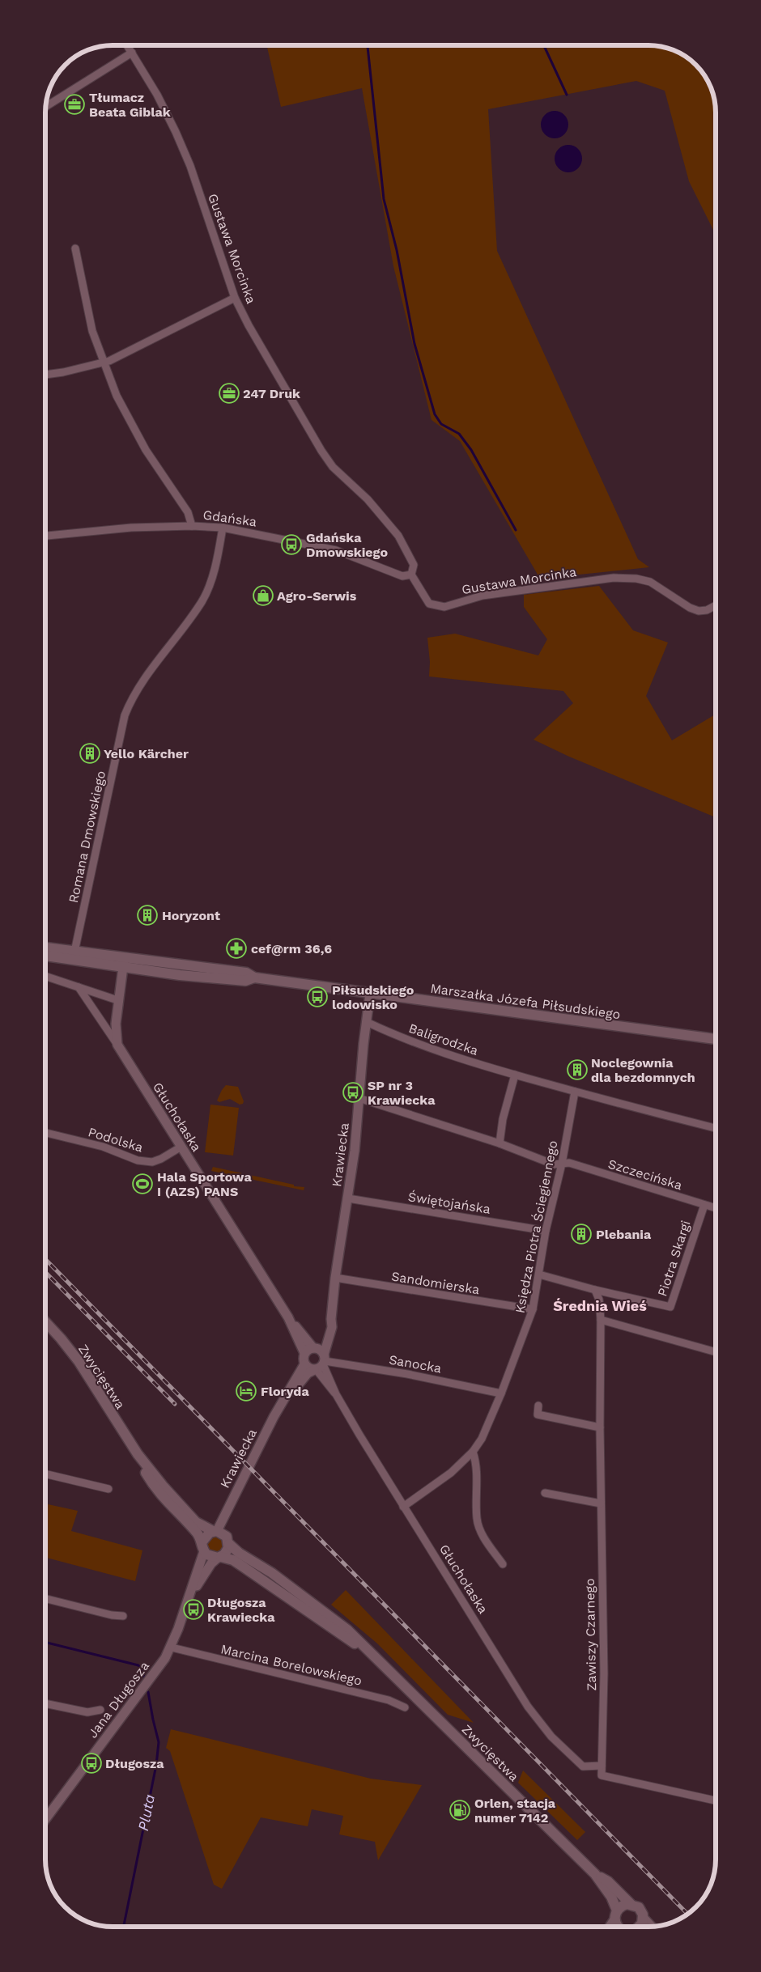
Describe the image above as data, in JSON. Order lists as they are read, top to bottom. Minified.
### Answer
{"streets":{"main road":["Marszałka Józefa Piłsudskiego","Zwycięstwa"],"street":["Gustawa Morcinka","Gdańska","Romana Dmowskiego","Baligrodzka","Głuchołaska","Podolska","Krawiecka","Szczecińska","Świętojańska","Księdza Piotra Ściegiennego","Piotra Skargi","Sandomierska","Sanocka","Zawiszy Czarnego","Marcina Borelowskiego","Jana Długosza"]},"crossings":[["Gustawa Morcinka","Gdańska"],["Gdańska","Romana Dmowskiego"],["Romana Dmowskiego","Marszałka Józefa Piłsudskiego"],["Marszałka Józefa Piłsudskiego","Głuchołaska"],["Marszałka Józefa Piłsudskiego","Krawiecka"],["Baligrodzka","Krawiecka"],["Baligrodzka","Księdza Piotra Ściegiennego"],["Głuchołaska","Podolska"],["Głuchołaska","Krawiecka"],["Głuchołaska","Księdza Piotra Ściegiennego"],["Głuchołaska","Sanocka"],["Głuchołaska","Zawiszy Czarnego"],["Krawiecka","Szczecińska"],["Krawiecka","Świętojańska"],["Krawiecka","Sandomierska"],["Krawiecka","Sanocka"],["Krawiecka","Zwycięstwa"],["Szczecińska","Księdza Piotra Ściegiennego"],["Szczecińska","Piotra Skargi"],["Świętojańska","Księdza Piotra Ściegiennego"],["Księdza Piotra Ściegiennego","Piotra Skargi"],["Księdza Piotra Ściegiennego","Sandomierska"],["Księdza Piotra Ściegiennego","Sanocka"],["Piotra Skargi","Zawiszy Czarnego"],["Marcina Borelowskiego","Jana Długosza"]],"districts":["Średnia Wieś"],"water":["Pluta"],"places":{"office":["Tłumacz Beata Giblak","247 Druk"],"bus stop":["Gdańska Dmowskiego","Piłsudskiego lodowisko","SP nr 3 Krawiecka","Długosza Krawiecka","Długosza"],"shop":["Agro-Serwis"],"building":["Yello Kärcher","Horyzont","Noclegownia dla bezdomnych","Plebania"],"pharmacy":["cef@rm 36,6"],"sports":["Hala Sportowa I (AZS) PANS"],"hotel":["Floryda"],"fuel station":["Orlen, stacja numer 7142"]}}
